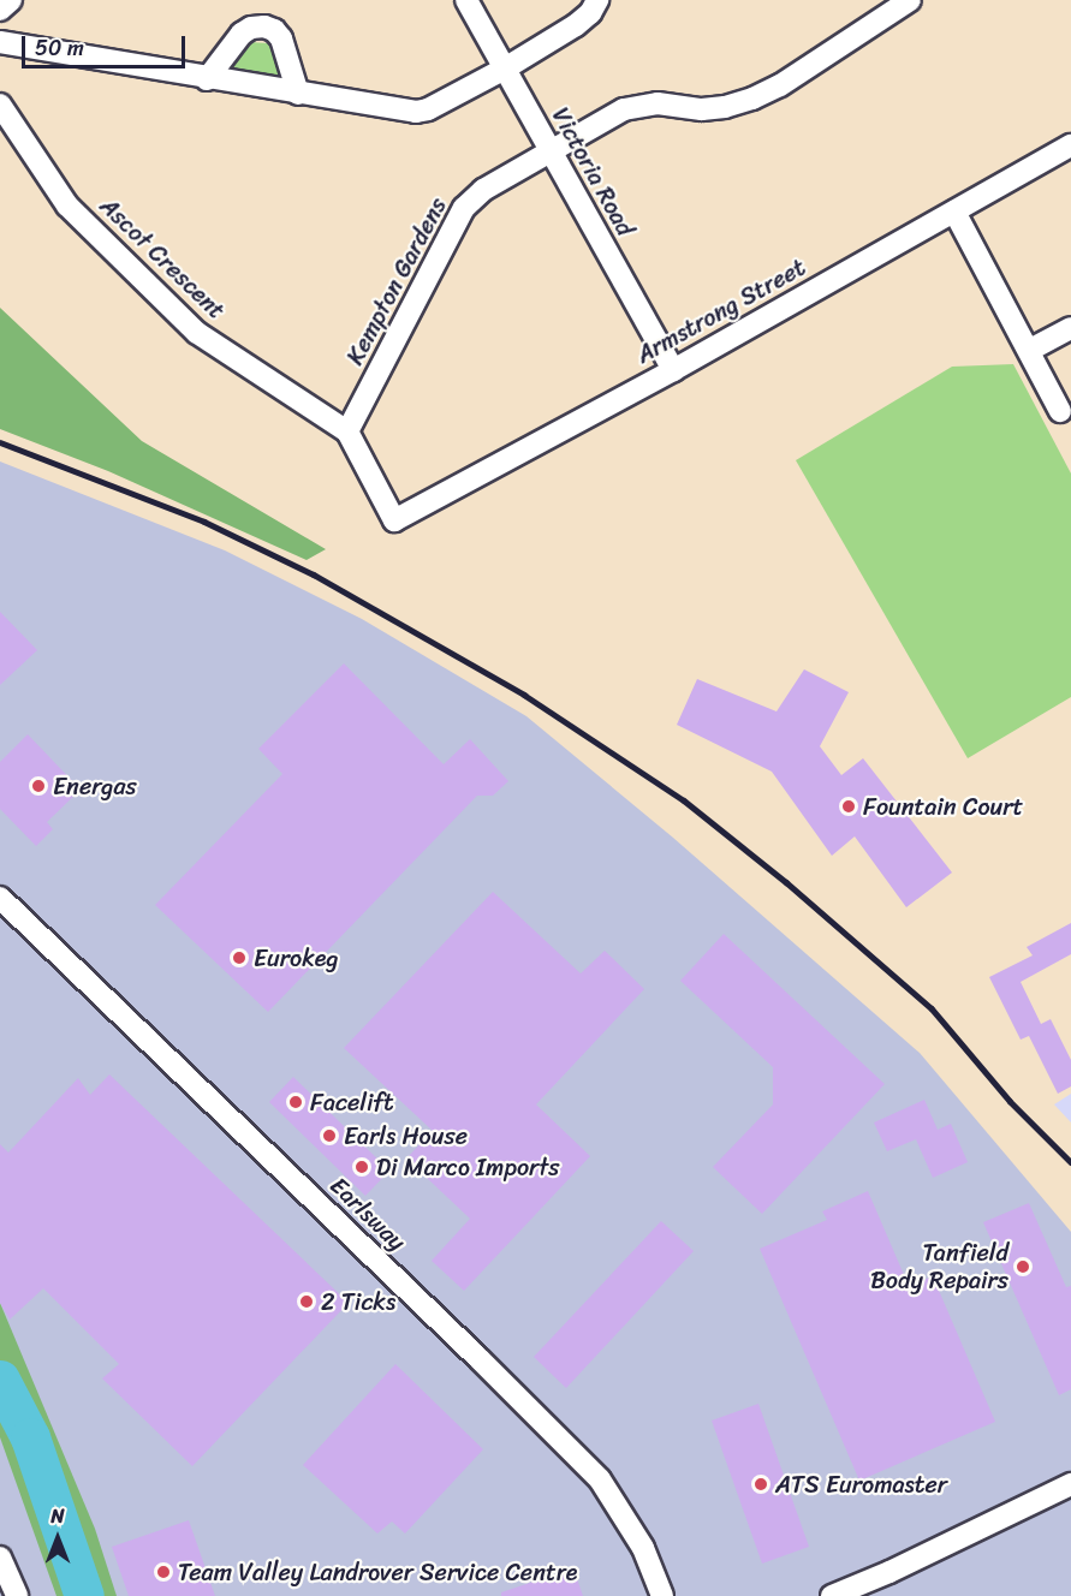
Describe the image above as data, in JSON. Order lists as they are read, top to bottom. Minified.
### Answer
{"streets":{"street":["Victoria Road","Ascot Crescent","Kempton Gardens","Armstrong Street","Earlsway"]},"crossings":[["Victoria Road","Kempton Gardens"],["Victoria Road","Armstrong Street"],["Ascot Crescent","Kempton Gardens"],["Ascot Crescent","Armstrong Street"]],"places":["Energas","Fountain Court","Eurokeg","Facelift","Earls House","Di Marco Imports","Tanfield Body Repairs","2 Ticks","ATS Euromaster","Team Valley Landrover Service Centre"],"scale_bar":"50 m","north":"top"}
